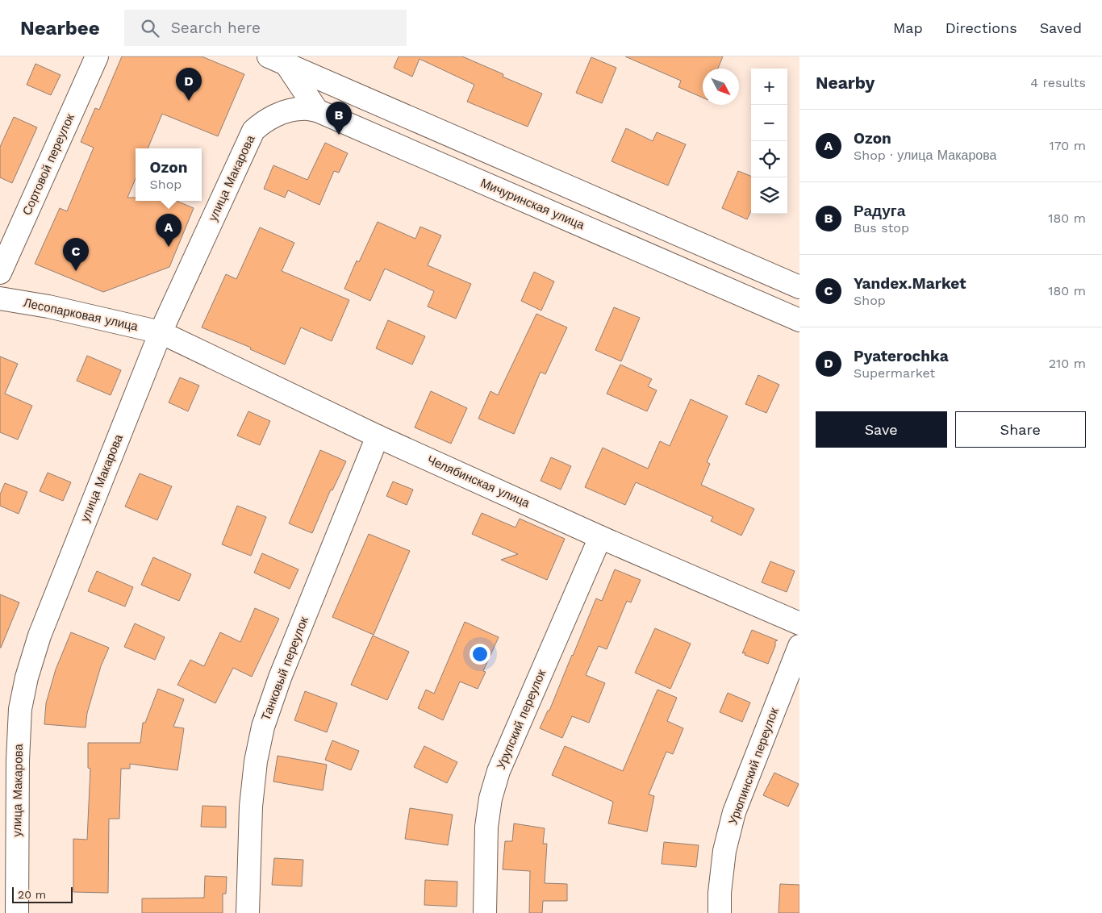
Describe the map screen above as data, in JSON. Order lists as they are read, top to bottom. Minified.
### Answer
{"streets":{"street":["Сортовой переулок","улица Макарова","Мичуринская улица","Лесопарковая улица","Челябинская улица","Танковый переулок","Урупский переулок","Урюпинский переулок"]},"crossings":[["улица Макарова","Мичуринская улица"],["улица Макарова","Лесопарковая улица"],["улица Макарова","Челябинская улица"],["Лесопарковая улица","Челябинская улица"],["Челябинская улица","Танковый переулок"],["Челябинская улица","Урупский переулок"]],"scale_bar":"20 m","north":"bottom right","page":{"header":"Nearbee","search":"Search here","nav":["Map","Directions","Saved"],"heading":["Nearby","4 results"],"pins":["D","B","A","C"],"map_buttons":["+","−"],"list":[{"mark":"A","name":"Ozon","note":"Shop · улица Макарова","value":"170 m"},{"mark":"B","name":"Радуга","note":"Bus stop","value":"180 m"},{"mark":"C","name":"Yandex.Market","note":"Shop","value":"180 m"},{"mark":"D","name":"Pyaterochka","note":"Supermarket","value":"210 m"}],"popup":["Ozon","Shop"],"buttons":["Save","Share"],"scale":"20 m"}}
